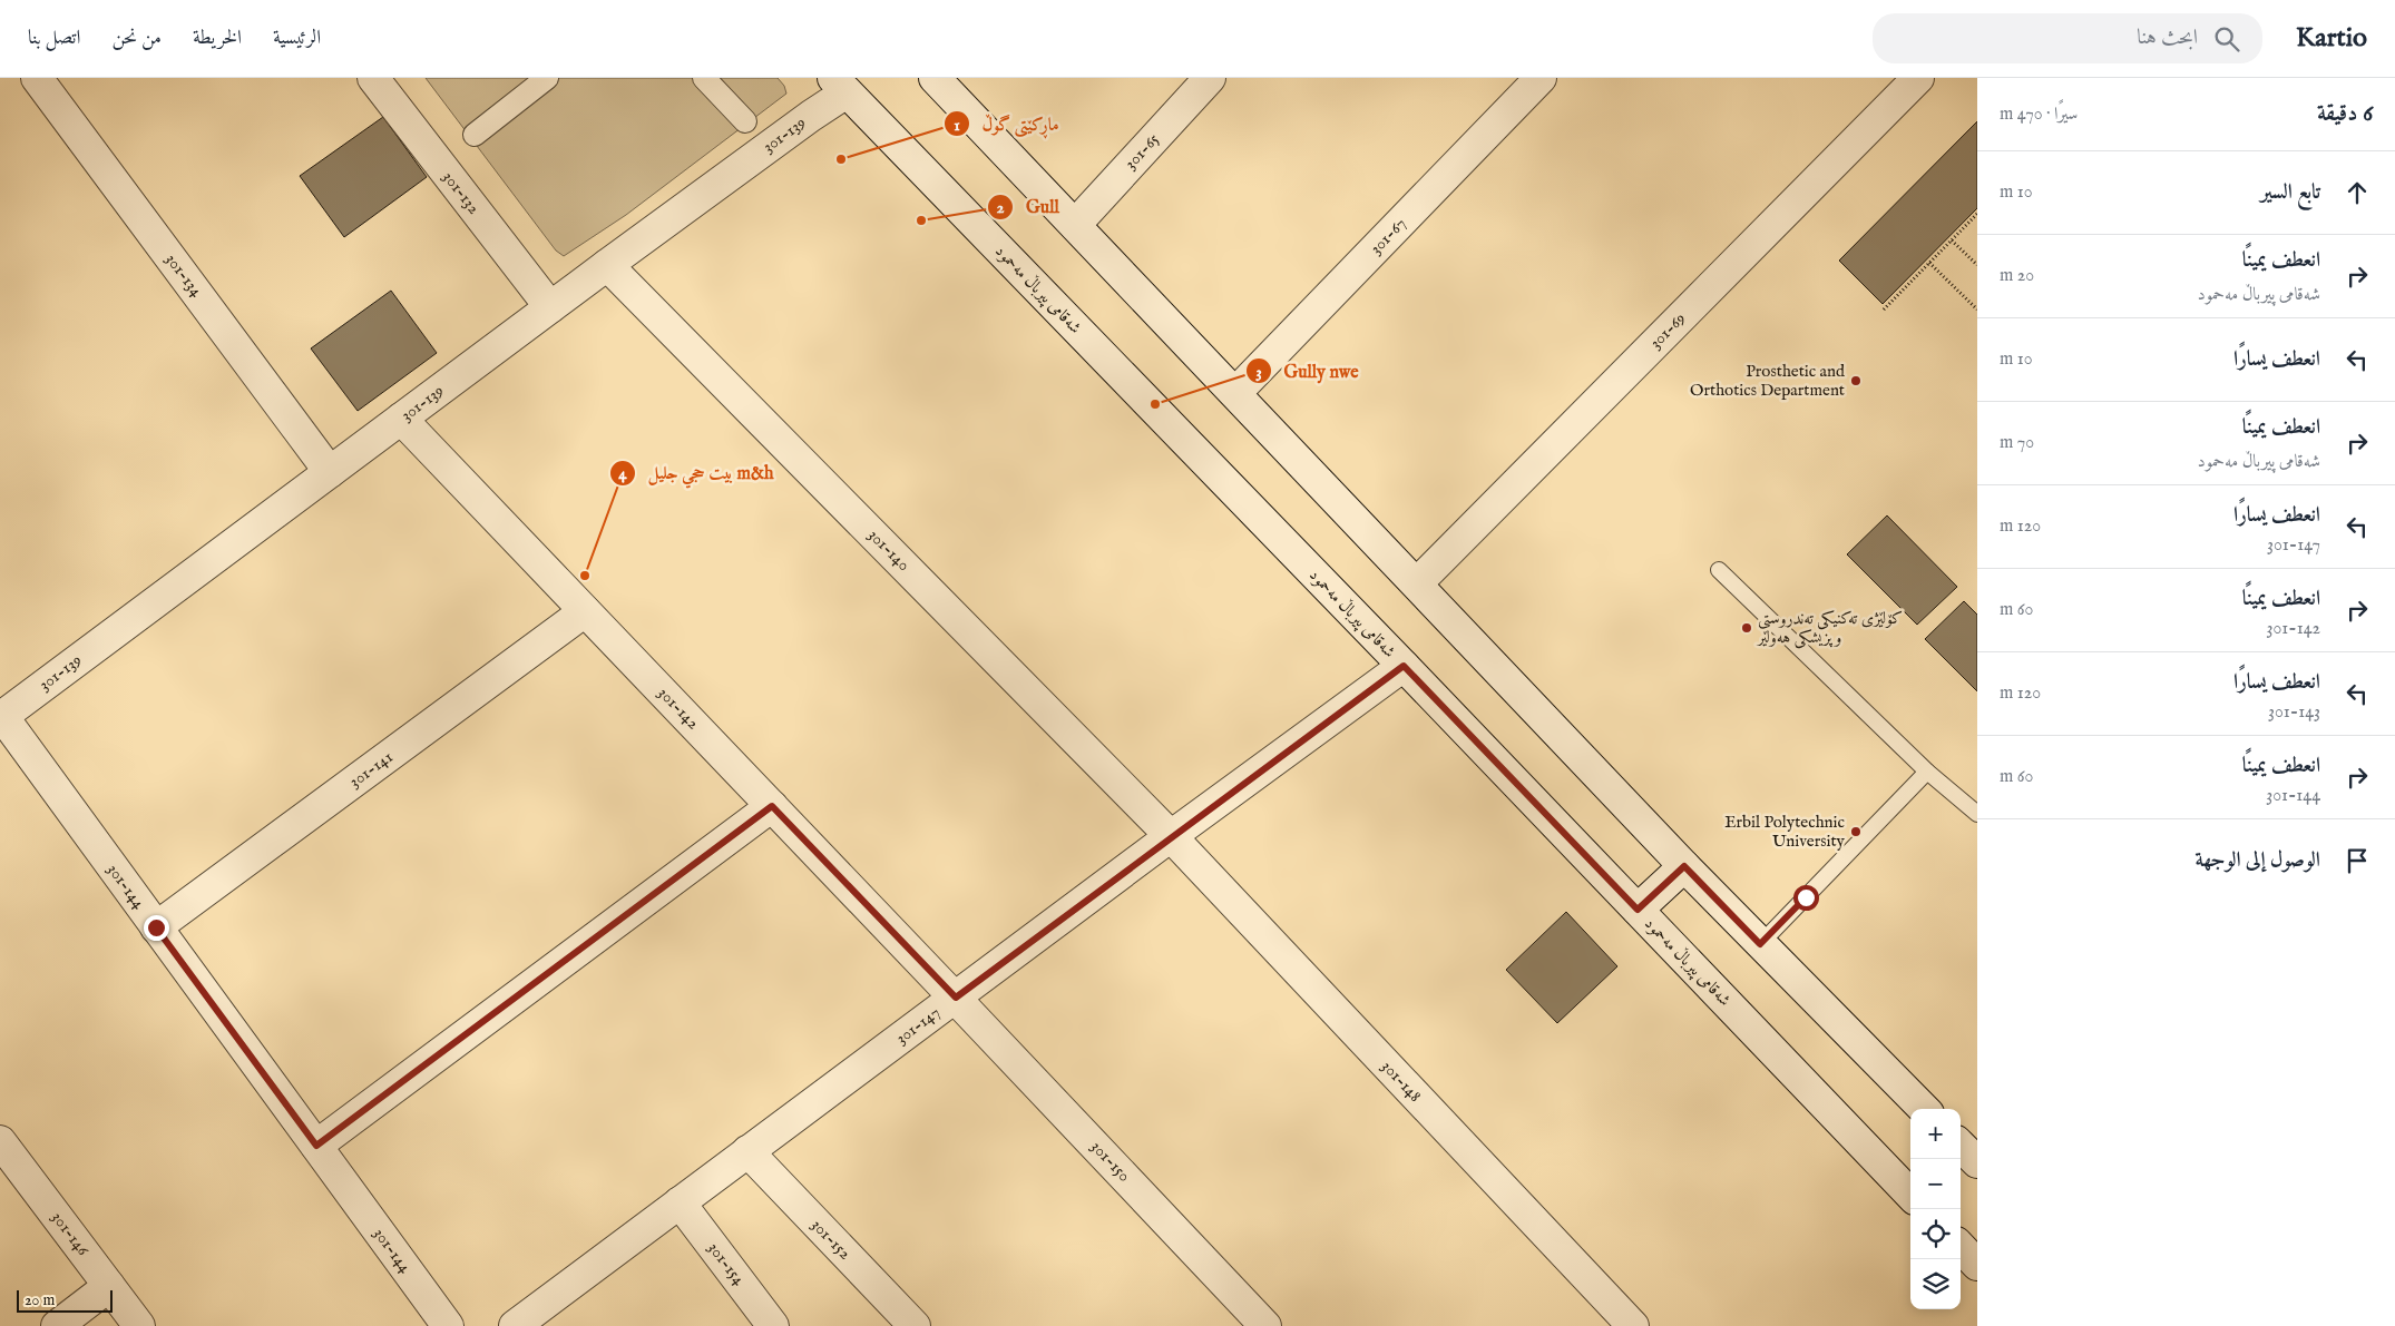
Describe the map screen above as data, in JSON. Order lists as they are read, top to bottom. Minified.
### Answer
{"streets":{"street":["301-139","301-65","301-132","301-67","301-134","شەقامی پیرباڵ مەحمود","301-69","301-140","301-142","301-141","301-144","301-147","301-148","301-150","301-146","301-152","301-154"]},"crossings":[["301-139","301-132"],["301-139","301-134"],["301-139","شەقامی پیرباڵ مەحمود"],["301-139","301-140"],["301-139","301-142"],["301-139","301-144"],["شەقامی پیرباڵ مەحمود","301-147"],["301-140","301-147"],["301-140","301-148"],["301-142","301-141"],["301-142","301-147"],["301-142","301-150"],["301-141","301-144"],["301-147","301-148"],["301-147","301-150"],["301-147","301-152"],["301-147","301-154"]],"places":["ماڕکێتی گوڵ","Gull","Prosthetic and Orthotics Department","Gully nwe","بيت حجي جليل m&h","کۆلێژی تەکنیکی تەندروستی و پزیشکی هەولێر","Erbil Polytechnic University"],"scale_bar":"20 m","page":{"header":"Kartio","search":"ابحث هنا","nav":["الرئيسية","الخريطة","من نحن","اتصل بنا"],"heading":["6 دقيقة","سيرًا · 470 m"],"list":[["تابع السير","10 m"],["انعطف يمينًا","شەقامی پیرباڵ مەحمود","20 m"],["انعطف يسارًا","10 m"],["انعطف يمينًا","شەقامی پیرباڵ مەحمود","70 m"],["انعطف يسارًا","301-147","120 m"],["انعطف يمينًا","301-142","60 m"],["انعطف يسارًا","301-143","120 m"],["انعطف يمينًا","301-144","60 m"],"الوصول إلى الوجهة"],"map_buttons":["+","−"],"scale":"20 m"}}
